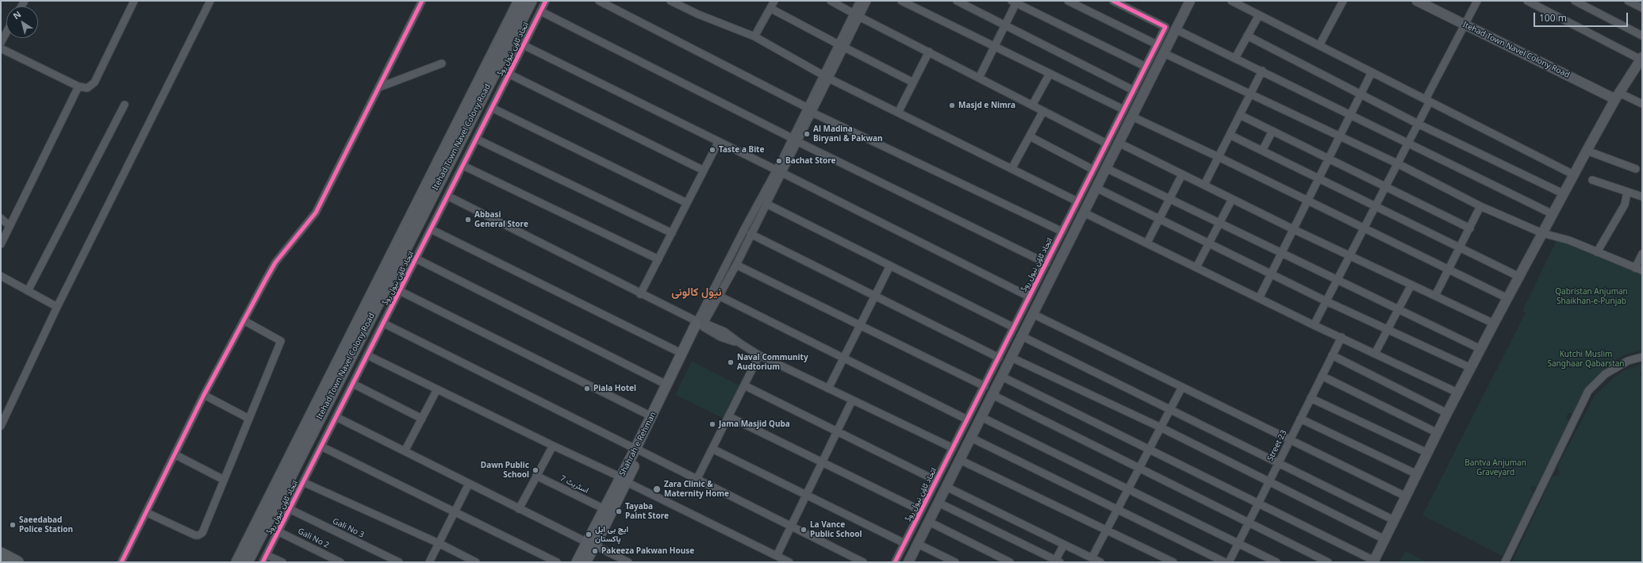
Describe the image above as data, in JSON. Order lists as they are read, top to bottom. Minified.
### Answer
{"streets":{"main road":["Itehad Town Navel Colony Road","Shahrah e Rehman"],"street":["اتحاد ٹاؤن نیول روڈ","Street 23","اسٹریٹ 7","Gali No 3","Gali No 2"]},"crossings":[["اتحاد ٹاؤن نیول روڈ","Gali No 3"],["اتحاد ٹاؤن نیول روڈ","Gali No 2"],["Shahrah e Rehman","اسٹریٹ 7"]],"districts":["نیول کالونی"],"parks":["Qabristan Anjuman Shaikhan-e-Punjab","Kutchi Muslim Sanghaar Qabarstan","Bantva Anjuman Graveyard"],"places":["Masjd e Nimra","Al Madina Biryani & Pakwan","Taste a Bite","Bachat Store","Abbasi General Store","Naval Community Audtorium","Piala Hotel","Jama Masjid Quba","Dawn Public School","Zara Clinic & Maternity Home","Tayaba Paint Store","Saeedabad Police Station","La Vance Public School","ایچ بی ایل پاکستان","Pakeeza Pakwan House"],"scale_bar":"100 m","north":"top left"}
